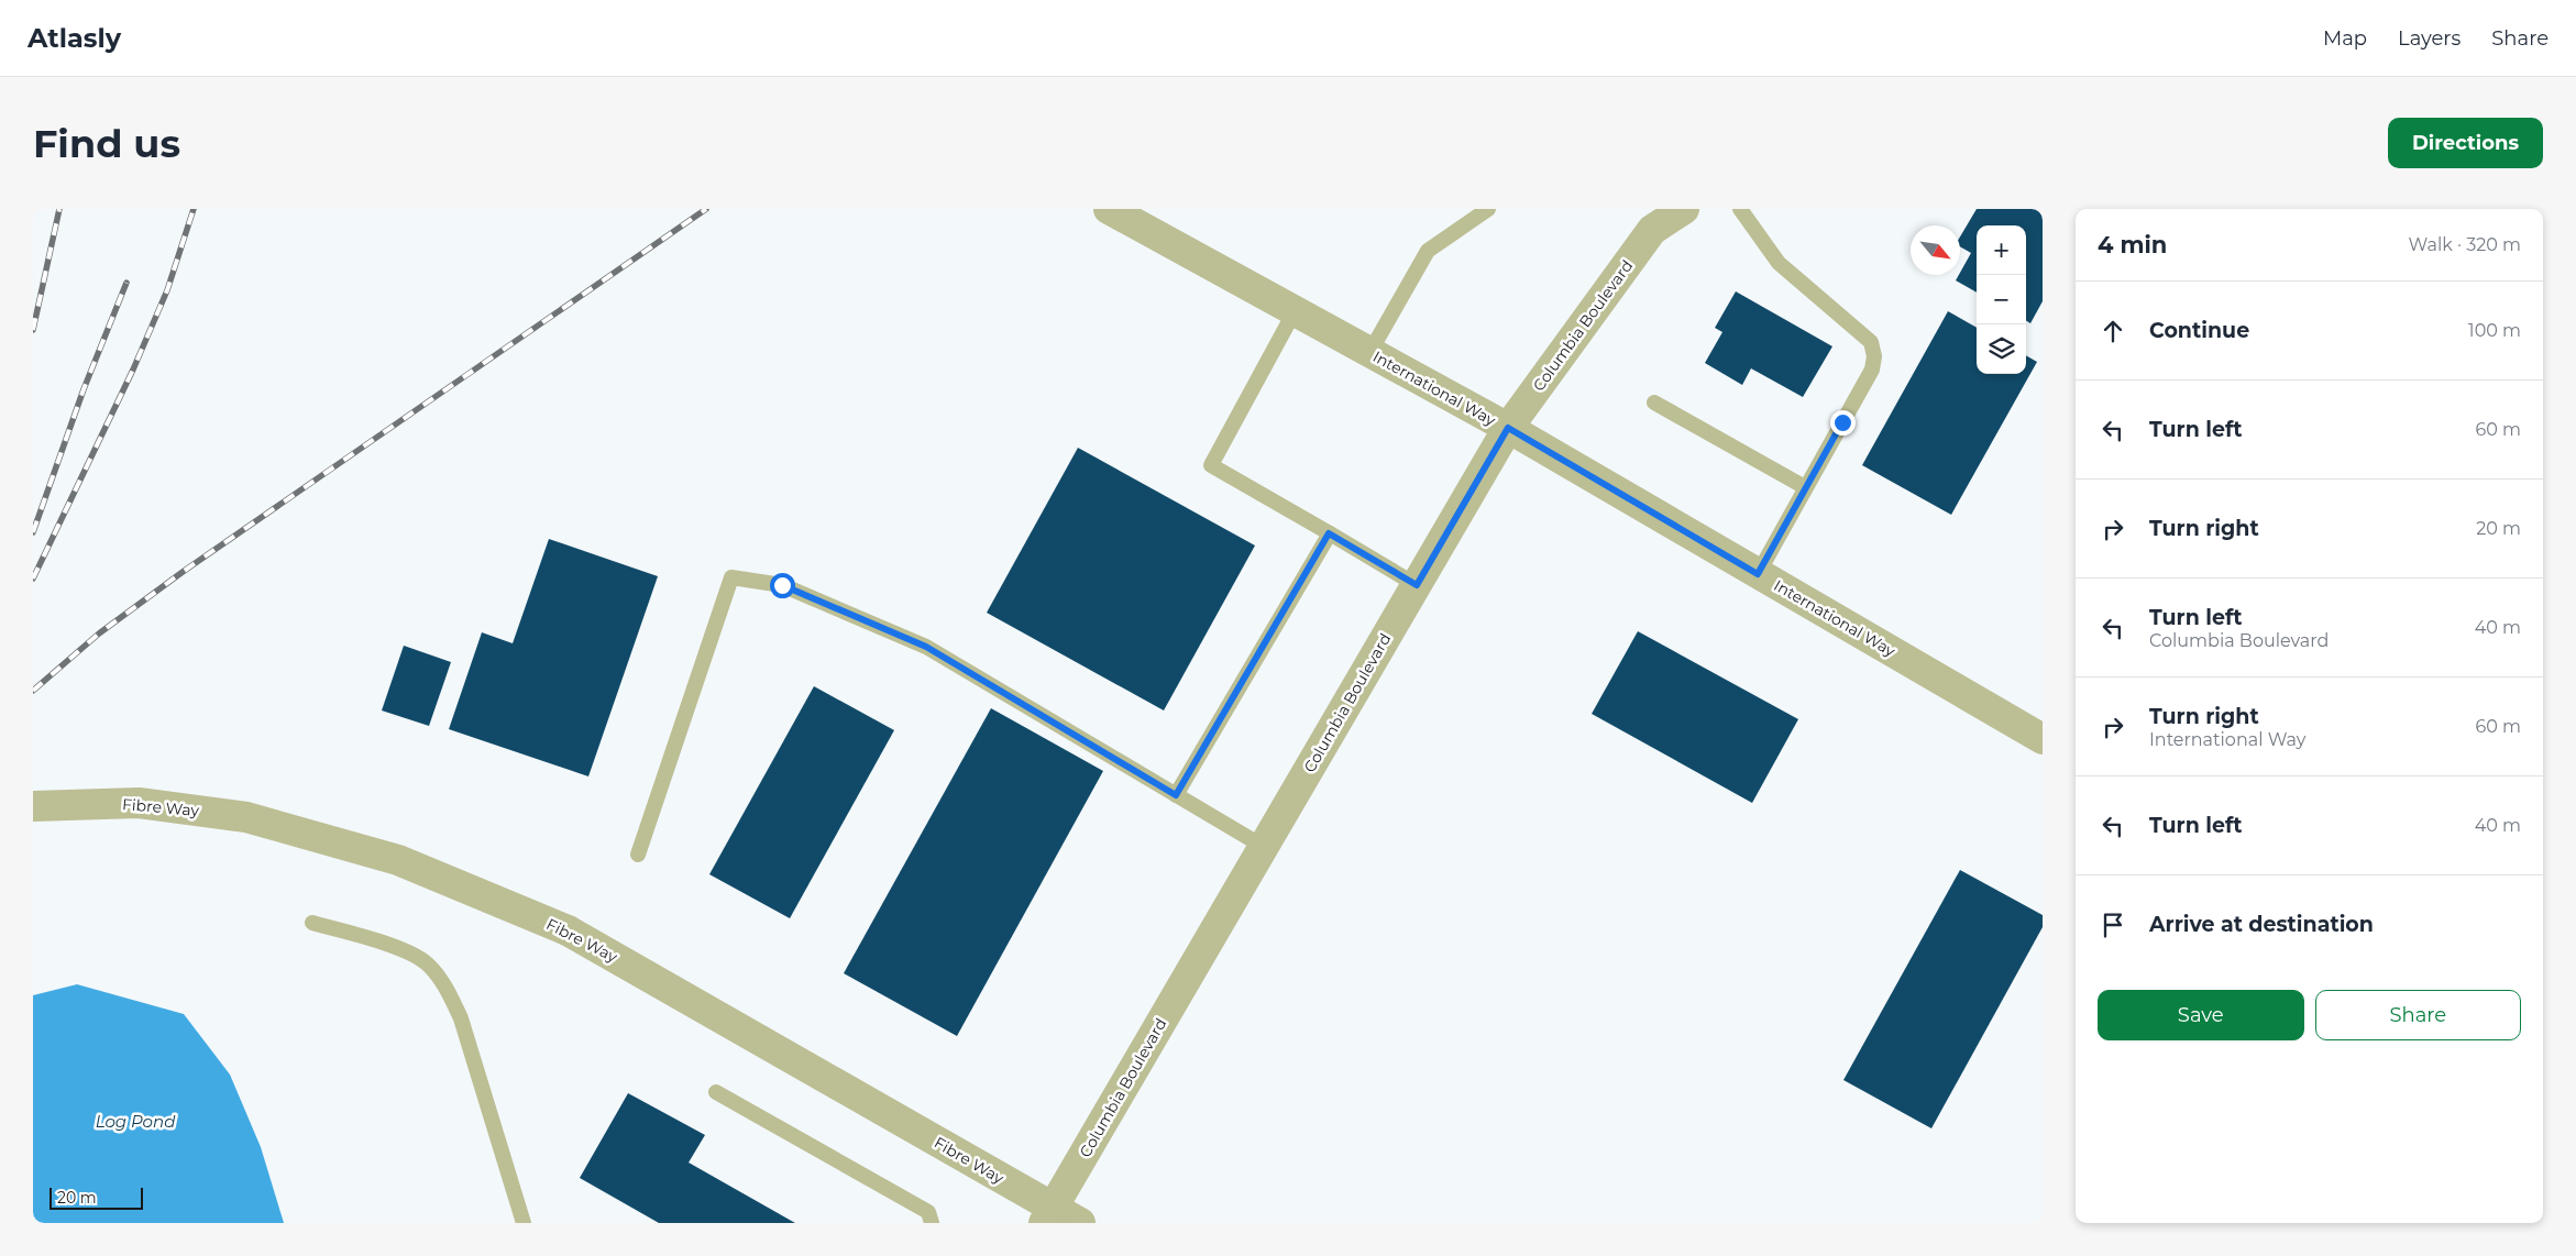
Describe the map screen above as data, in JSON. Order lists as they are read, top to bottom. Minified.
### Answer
{"streets":{"street":["Columbia Boulevard","International Way","Fibre Way"]},"crossings":[["Columbia Boulevard","International Way"],["Columbia Boulevard","Fibre Way"]],"water":["Log Pond"],"scale_bar":"20 m","north":"bottom right","page":{"header":"Atlasly","nav":["Map","Layers","Share"],"buttons":["Directions",["Save","Share"]],"title":"Find us","heading":["4 min","Walk · 320 m"],"map_buttons":["+","−"],"list":[["Continue","100 m"],["Turn left","60 m"],["Turn right","20 m"],["Turn left","Columbia Boulevard","40 m"],["Turn right","International Way","60 m"],["Turn left","40 m"],"Arrive at destination"],"scale":"20 m"}}
